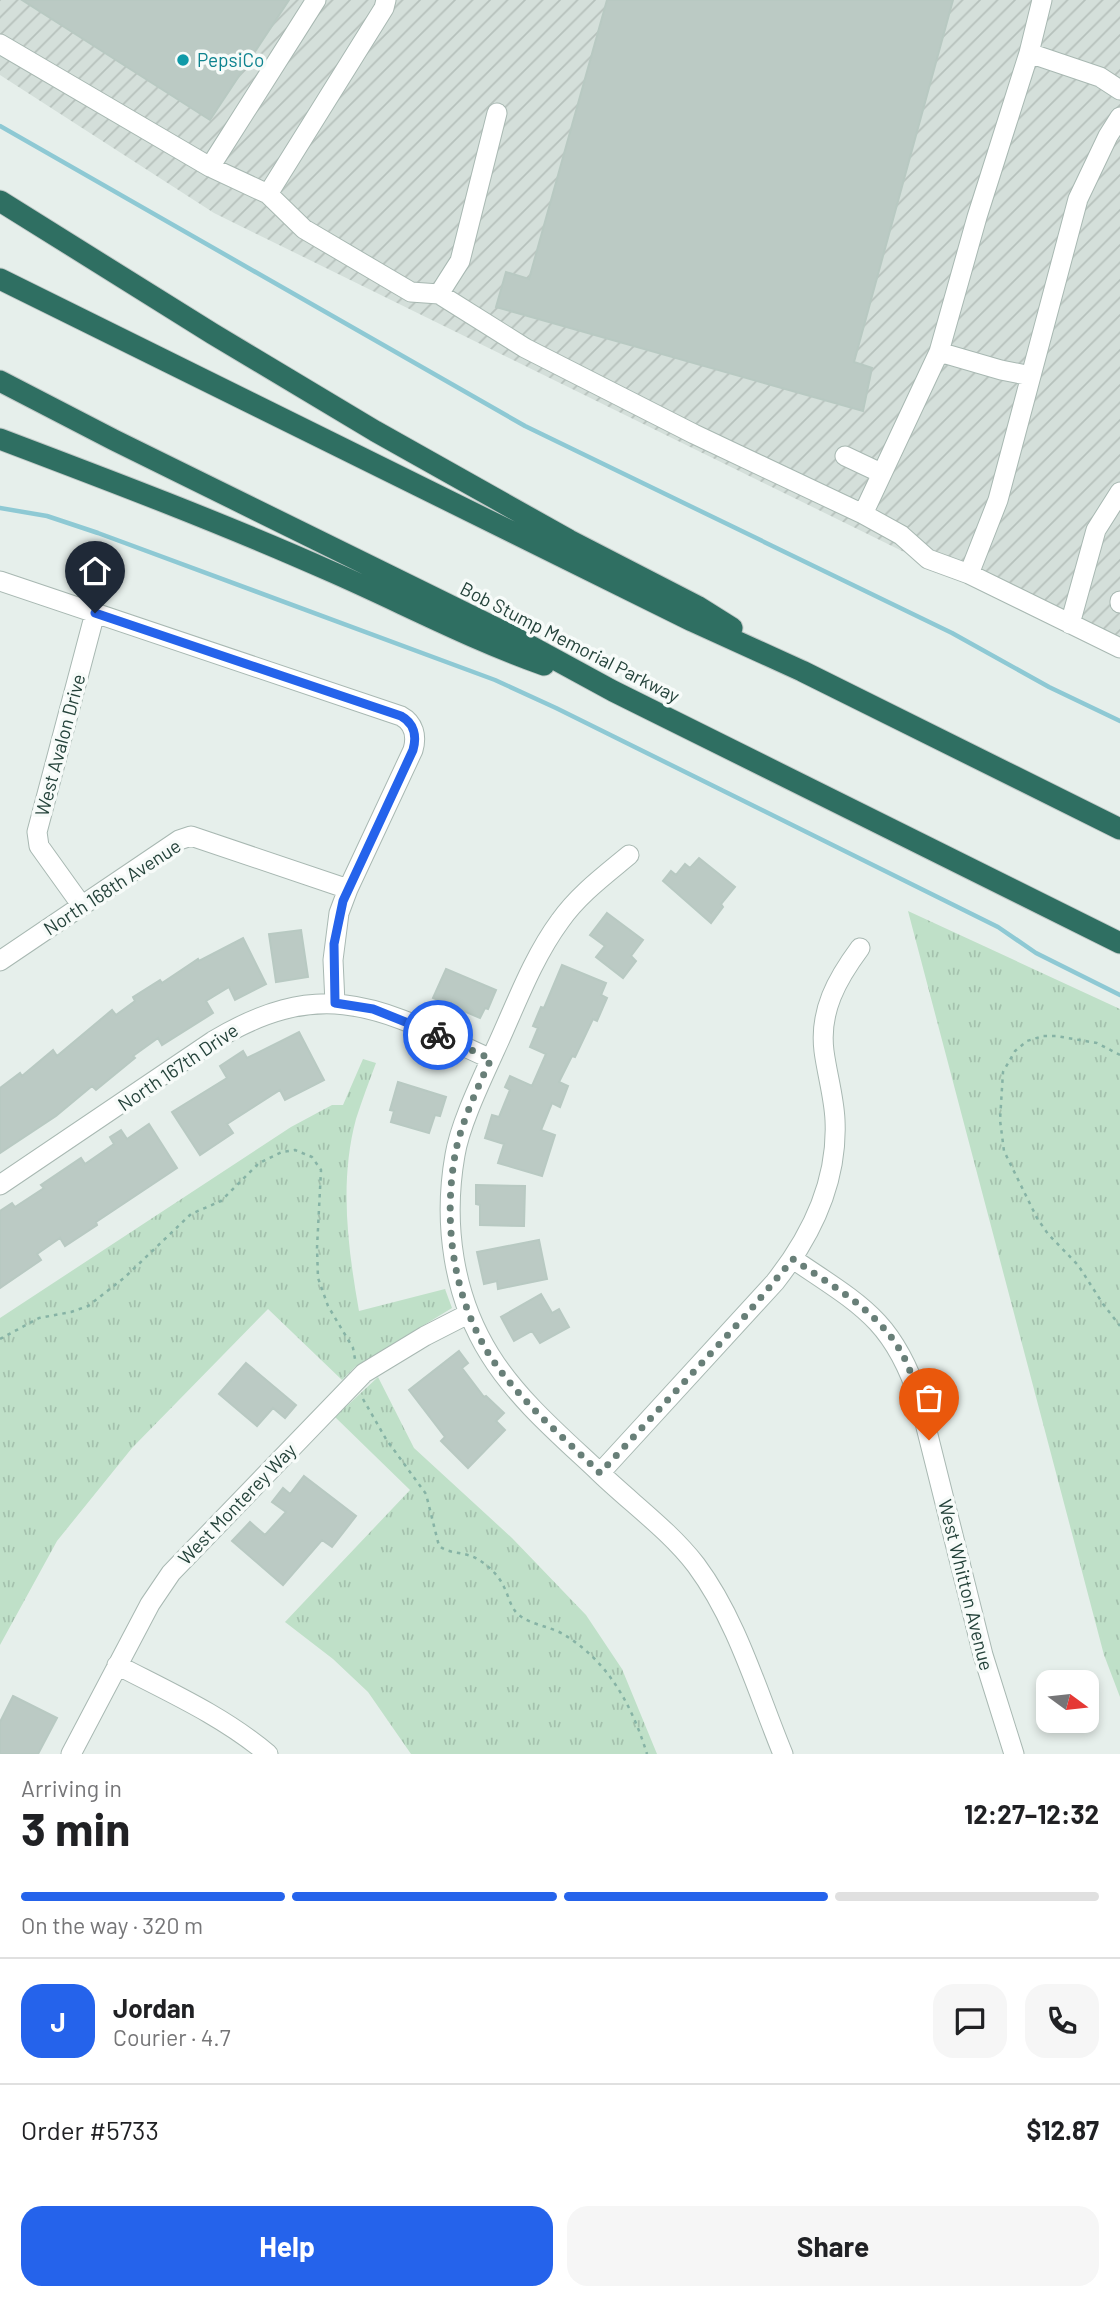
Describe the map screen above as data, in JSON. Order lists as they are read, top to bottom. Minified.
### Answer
{"streets":{"highway":["Bob Stump Memorial Parkway"],"street":["West Avalon Drive","North 168th Avenue","North 167th Drive","West Monterey Way","West Whitton Avenue"]},"crossings":[["West Avalon Drive","North 168th Avenue"]],"places":["PepsiCo"],"north":"right","page":{"heading":["3 min","Arriving in","12:27–12:32"],"panel":["Jordan","Courier · 4.7","Order #5733","$12.87"],"bar":"On the way · 320 m","round":"J","buttons":["Help","Share"]}}
